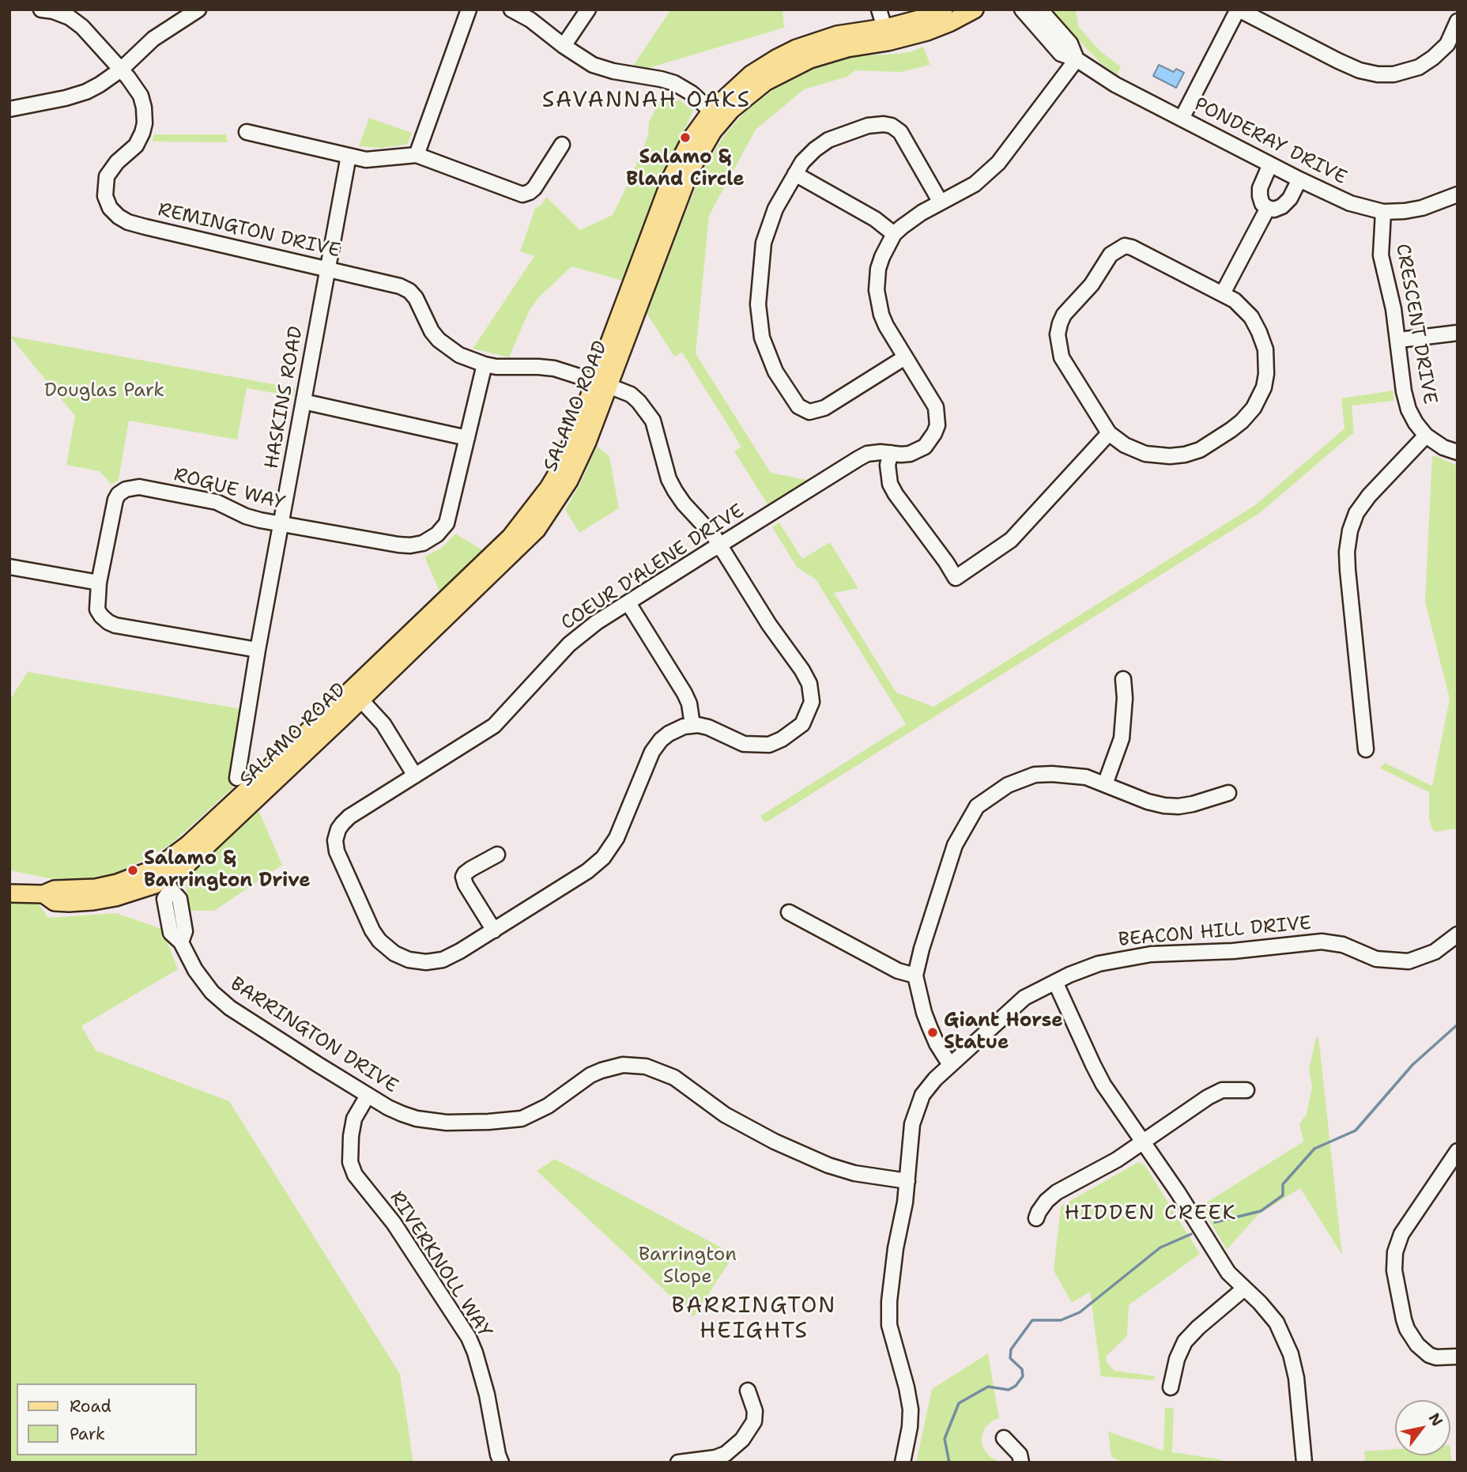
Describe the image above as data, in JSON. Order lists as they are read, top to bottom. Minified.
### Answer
{"streets":{"main road":["SALAMO ROAD"],"street":["PONDERAY DRIVE","REMINGTON DRIVE","CRESCENT DRIVE","HASKINS ROAD","ROGUE WAY","COEUR D'ALENE DRIVE","BEACON HILL DRIVE","BARRINGTON DRIVE","RIVERKNOLL WAY"]},"crossings":[["PONDERAY DRIVE","CRESCENT DRIVE"],["PONDERAY DRIVE","COEUR D'ALENE DRIVE"],["REMINGTON DRIVE","HASKINS ROAD"],["REMINGTON DRIVE","SALAMO ROAD"],["REMINGTON DRIVE","ROGUE WAY"],["REMINGTON DRIVE","COEUR D'ALENE DRIVE"],["HASKINS ROAD","ROGUE WAY"],["SALAMO ROAD","BARRINGTON DRIVE"],["BEACON HILL DRIVE","BARRINGTON DRIVE"],["BARRINGTON DRIVE","RIVERKNOLL WAY"]],"districts":["SAVANNAH OAKS","HIDDEN CREEK","BARRINGTON HEIGHTS"],"parks":["Douglas Park","Barrington Slope"],"places":["Salamo & Bland Circle","Salamo & Barrington Drive","Giant Horse Statue"],"legend":["Road","Park"],"north":"top right"}
